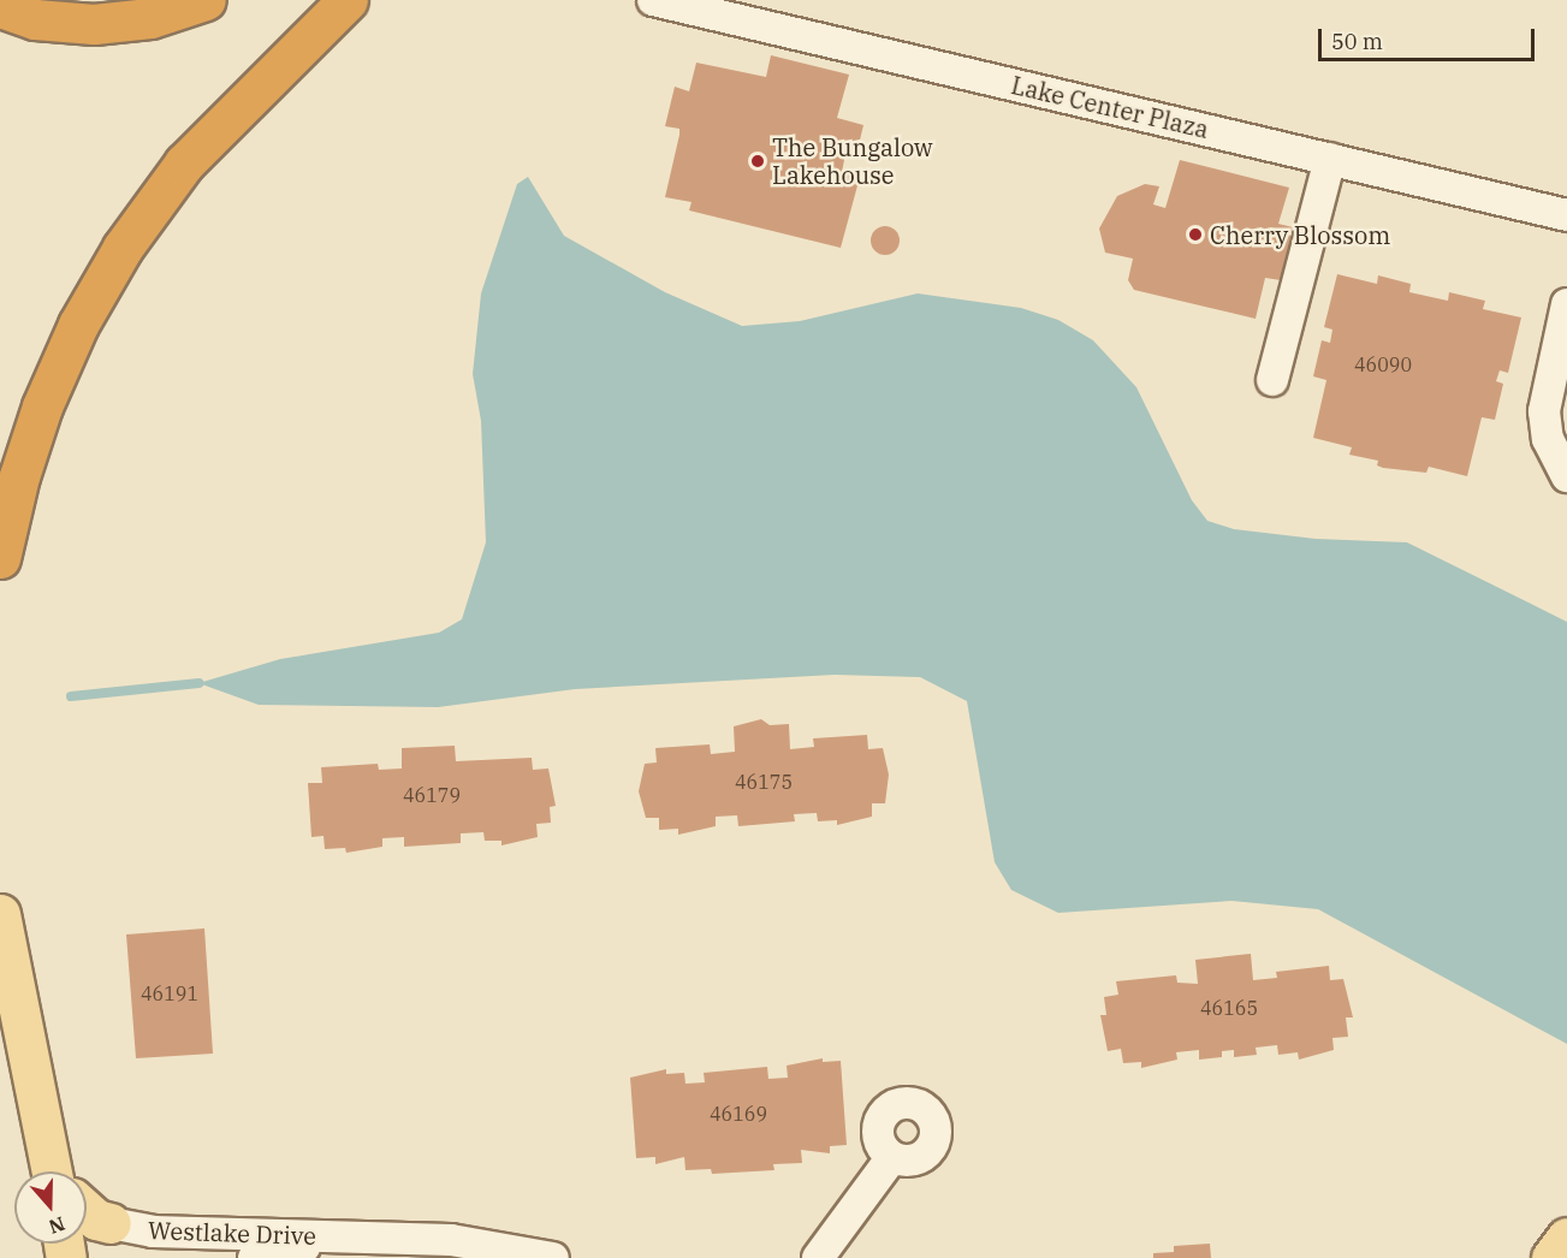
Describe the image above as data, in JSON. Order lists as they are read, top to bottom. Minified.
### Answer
{"streets":{"street":["Lake Center Plaza","Westlake Drive"]},"places":["The Bungalow Lakehouse","Cherry Blossom"],"house_numbers":["46090","46175","46179","46191","46165","46169"],"scale_bar":"50 m","north":"bottom"}
